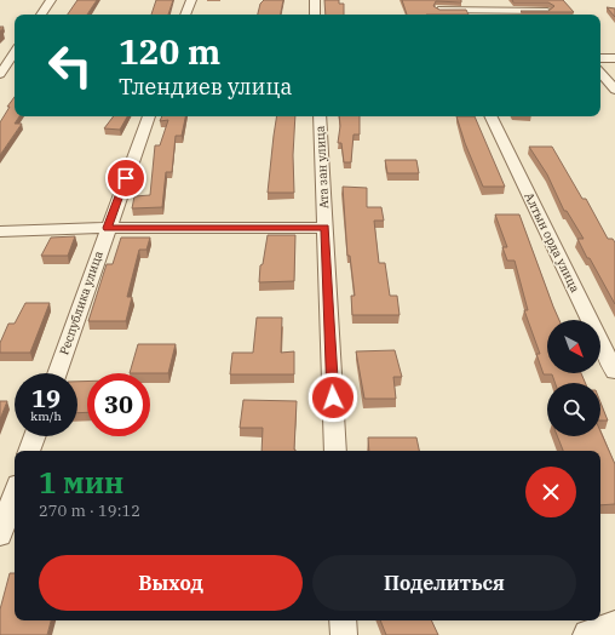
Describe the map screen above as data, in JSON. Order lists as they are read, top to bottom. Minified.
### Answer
{"streets":{"street":["Ата зан улица","Алтын орда улица","Республика улица"]},"north":"bottom right","page":{"turn":["120 m","Тлендиев улица"],"speed":"19 km/h","limit":"30","heading":["1 мин","270 m · 19:12"],"buttons":["Выход","Поделиться"]}}
